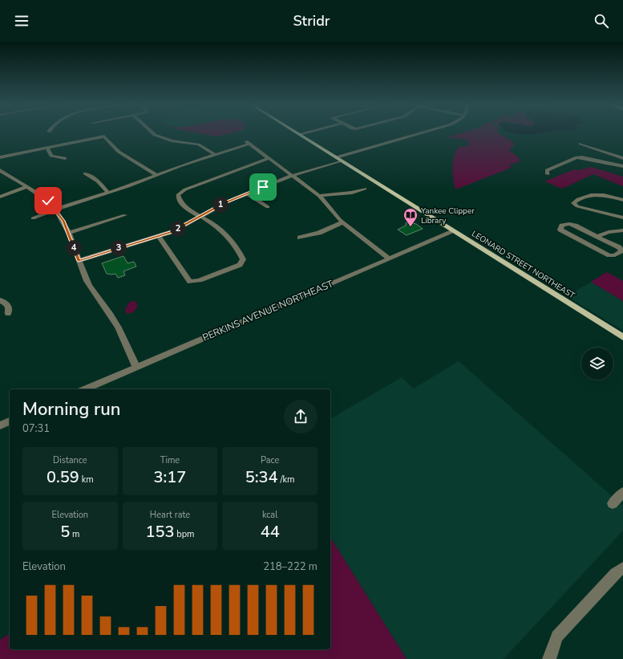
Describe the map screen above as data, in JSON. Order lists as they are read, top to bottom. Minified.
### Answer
{"streets":{"main road":["LEONARD STREET NORTHEAST"],"street":["PERKINS AVENUE NORTHEAST"]},"crossings":[["LEONARD STREET NORTHEAST","PERKINS AVENUE NORTHEAST"]],"places":{"library":["Yankee Clipper Library"]},"page":{"header":"Stridr","pins":["1","2","3","4"],"heading":["Morning run","07:31"],"stats":[["Distance","0.59 km"],["Time","3:17"],["Pace","5:34 /km"],["Elevation","5 m"],["Heart rate","153 bpm"],["kcal","44"]],"chart":["Elevation","218–222 m"]}}
